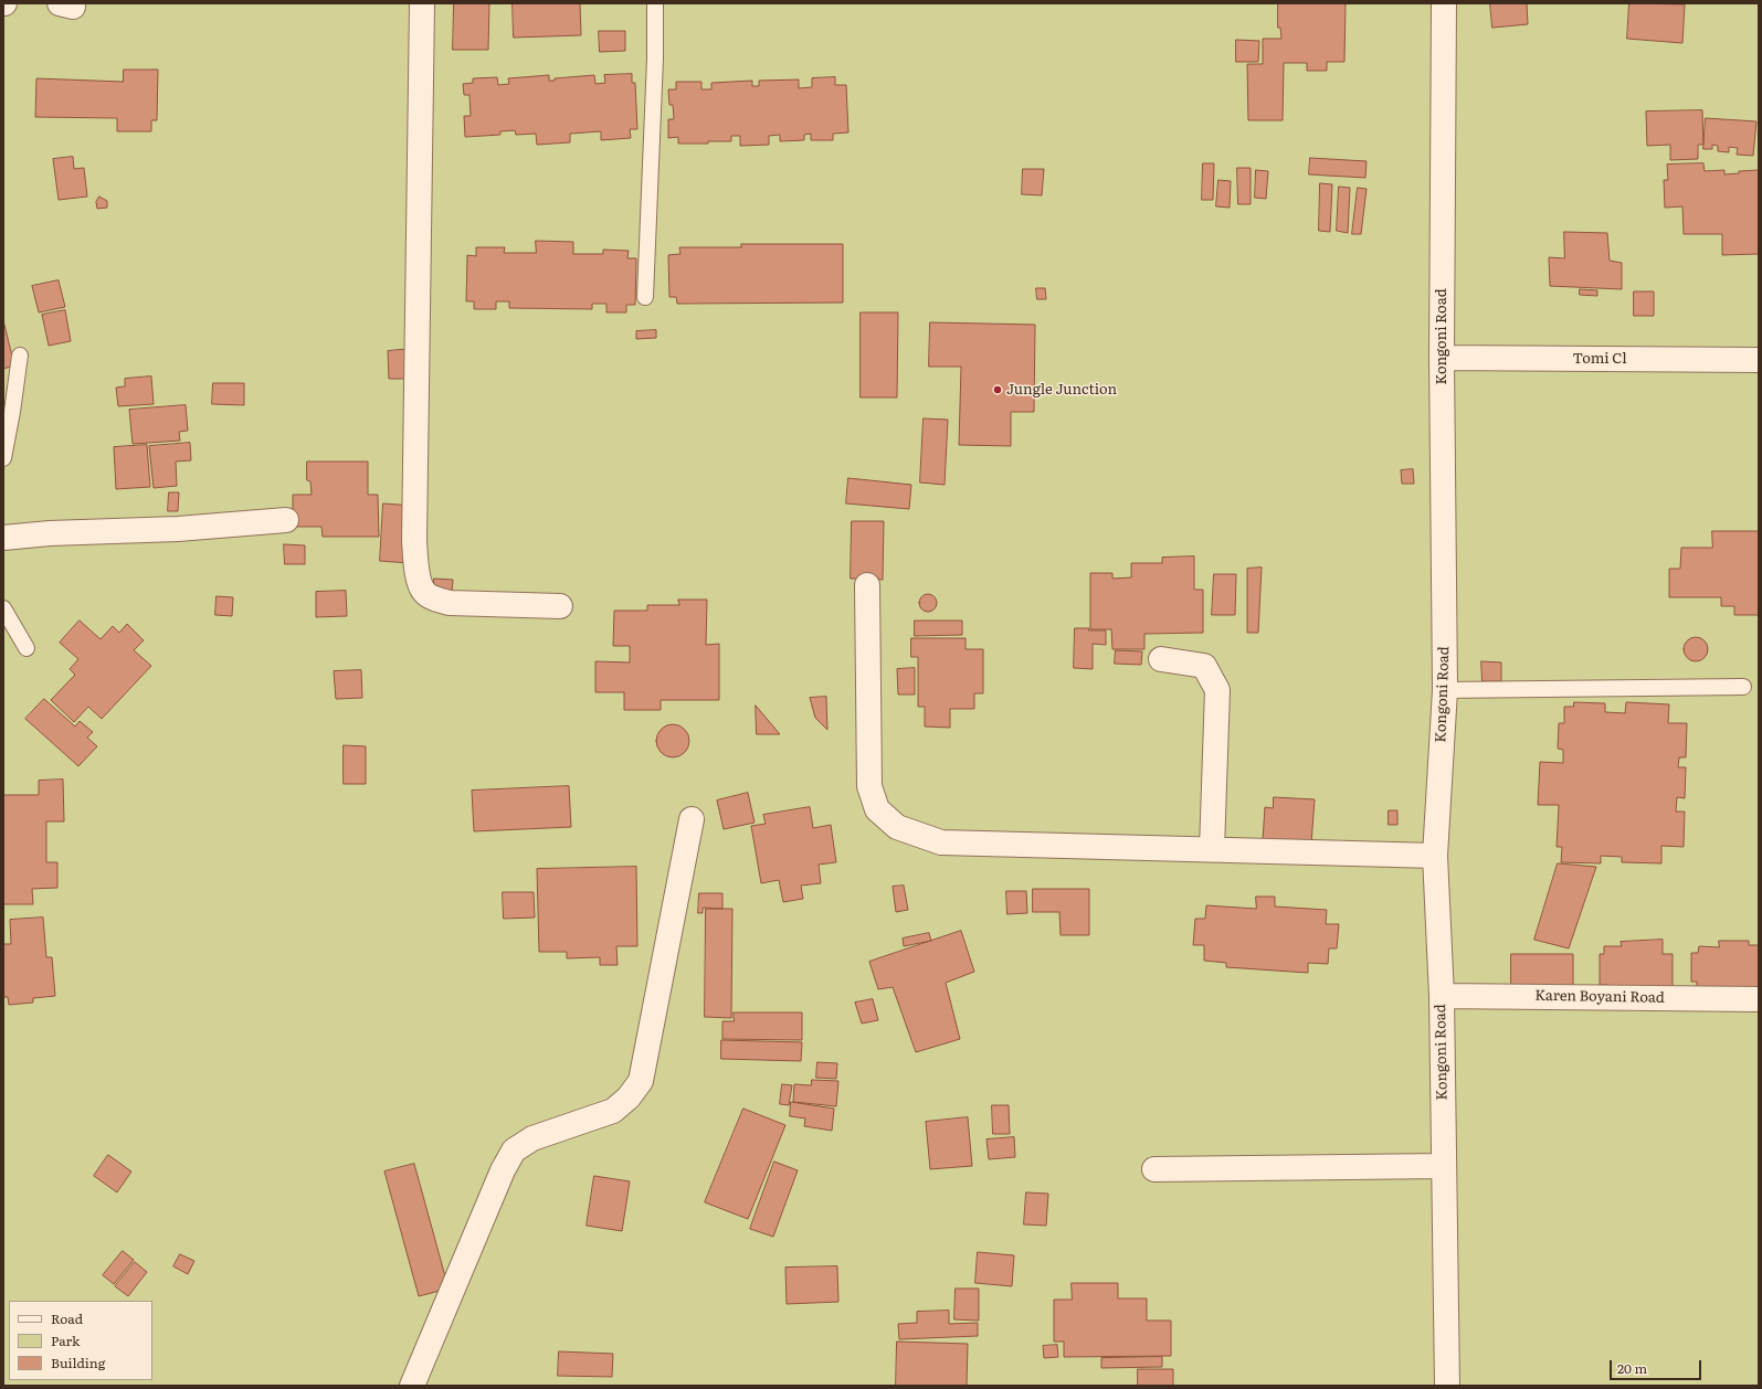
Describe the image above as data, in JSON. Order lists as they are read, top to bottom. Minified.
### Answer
{"streets":{"street":["Kongoni Road","Tomi Cl","Karen Boyani Road"]},"crossings":[["Kongoni Road","Tomi Cl"],["Kongoni Road","Karen Boyani Road"]],"places":["Jungle Junction"],"legend":["Road","Park","Building"],"scale_bar":"20 m"}
